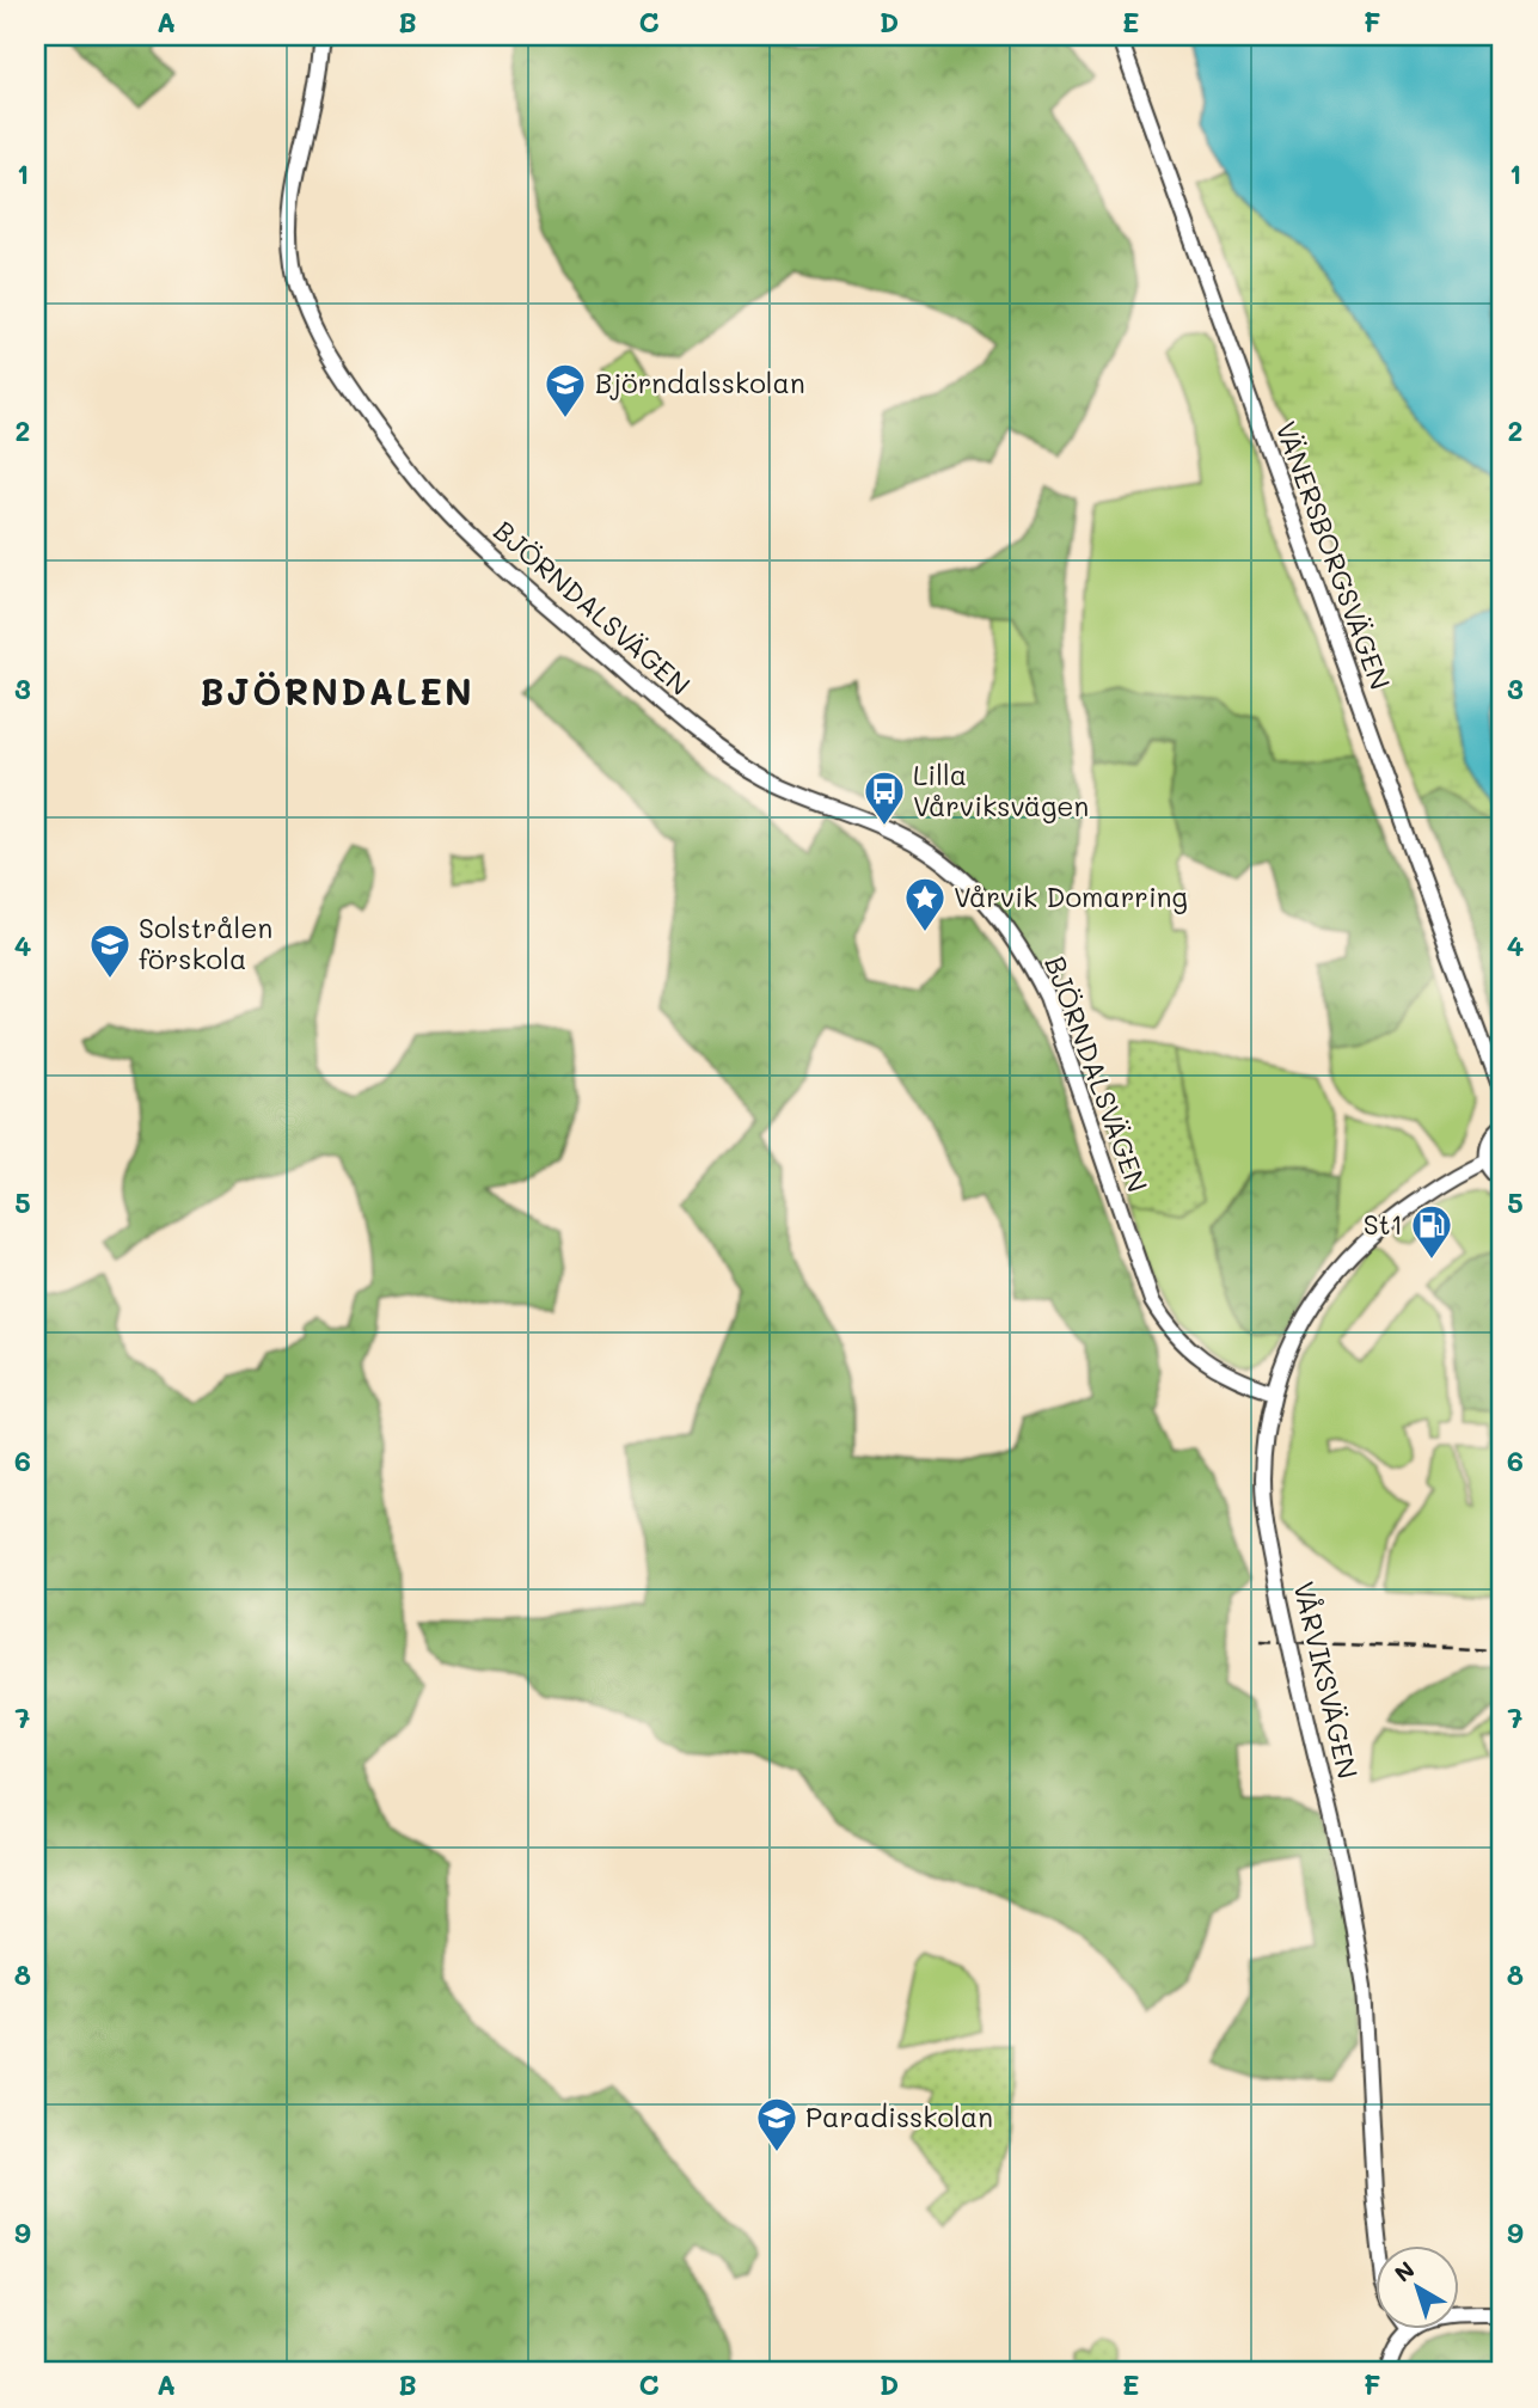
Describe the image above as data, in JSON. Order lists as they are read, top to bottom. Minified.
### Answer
{"streets":{"street":["VÄNERSBORGSVÄGEN","BJÖRNDALSVÄGEN","VÅRVIKSVÄGEN"]},"crossings":[["BJÖRNDALSVÄGEN","VÅRVIKSVÄGEN"]],"districts":["BJÖRNDALEN"],"places":{"school or university":["Björndalsskolan","Solstrålen förskola","Paradisskolan"],"bus stop":["Lilla Vårviksvägen"],"place":["Vårvik Domarring"],"fuel station":["St1"]},"north":"top left","grid":{"columns":["A","B","C","D","E","F"],"rows":["1","2","3","4","5","6","7","8","9"]}}
